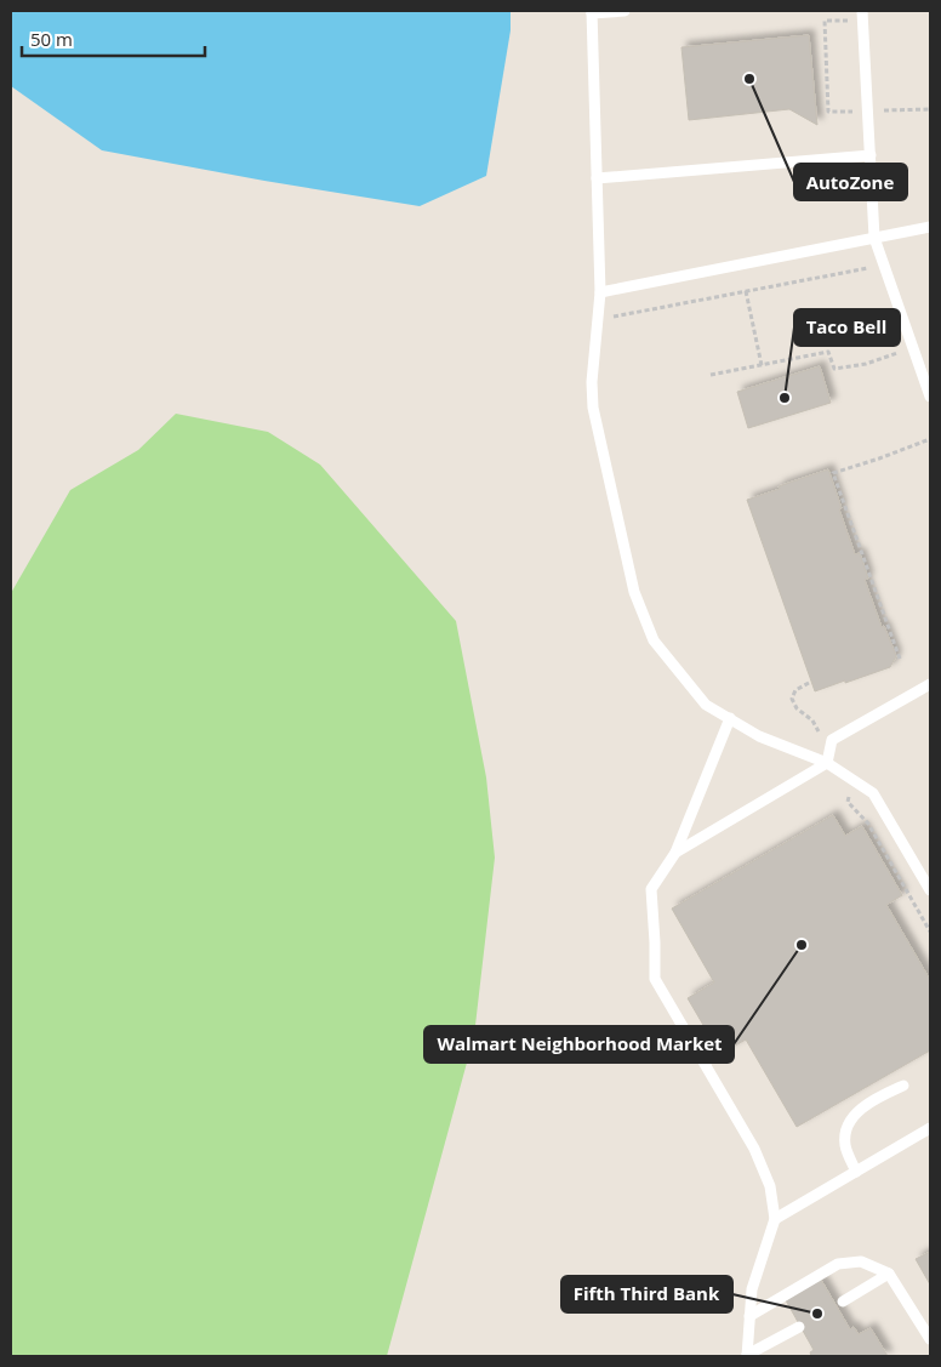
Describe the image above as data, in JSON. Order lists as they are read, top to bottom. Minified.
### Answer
{"places":["AutoZone","Taco Bell","Walmart Neighborhood Market","Fifth Third Bank"],"scale_bar":"50 m"}
